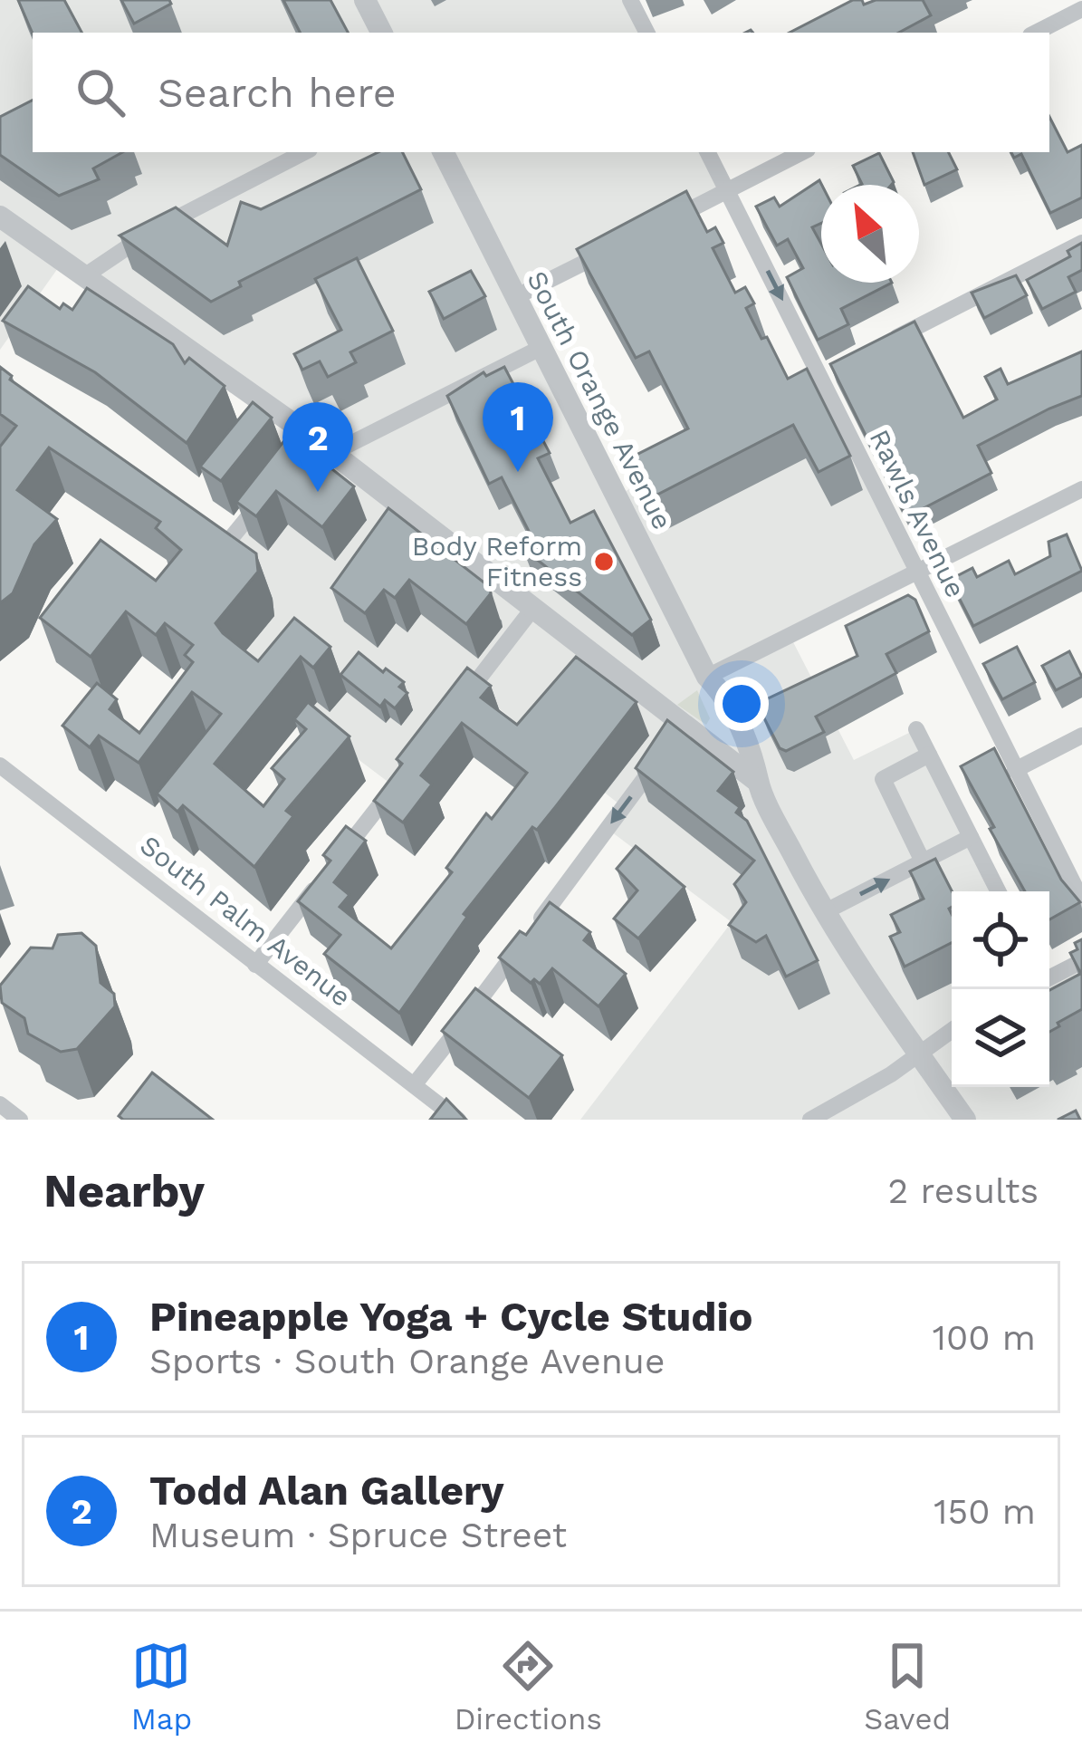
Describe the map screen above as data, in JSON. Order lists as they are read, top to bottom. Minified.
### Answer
{"streets":{"street":["South Orange Avenue","Rawls Avenue","South Palm Avenue"]},"places":["Body Reform Fitness"],"north":"top left","page":{"search":"Search here","pins":["1","2"],"heading":["Nearby","2 results"],"list":[{"mark":"1","name":"Pineapple Yoga + Cycle Studio","note":"Sports · South Orange Avenue","value":"100 m"},{"mark":"2","name":"Todd Alan Gallery","note":"Museum · Spruce Street","value":"150 m"}],"nav":["Map","Directions","Saved"]}}
